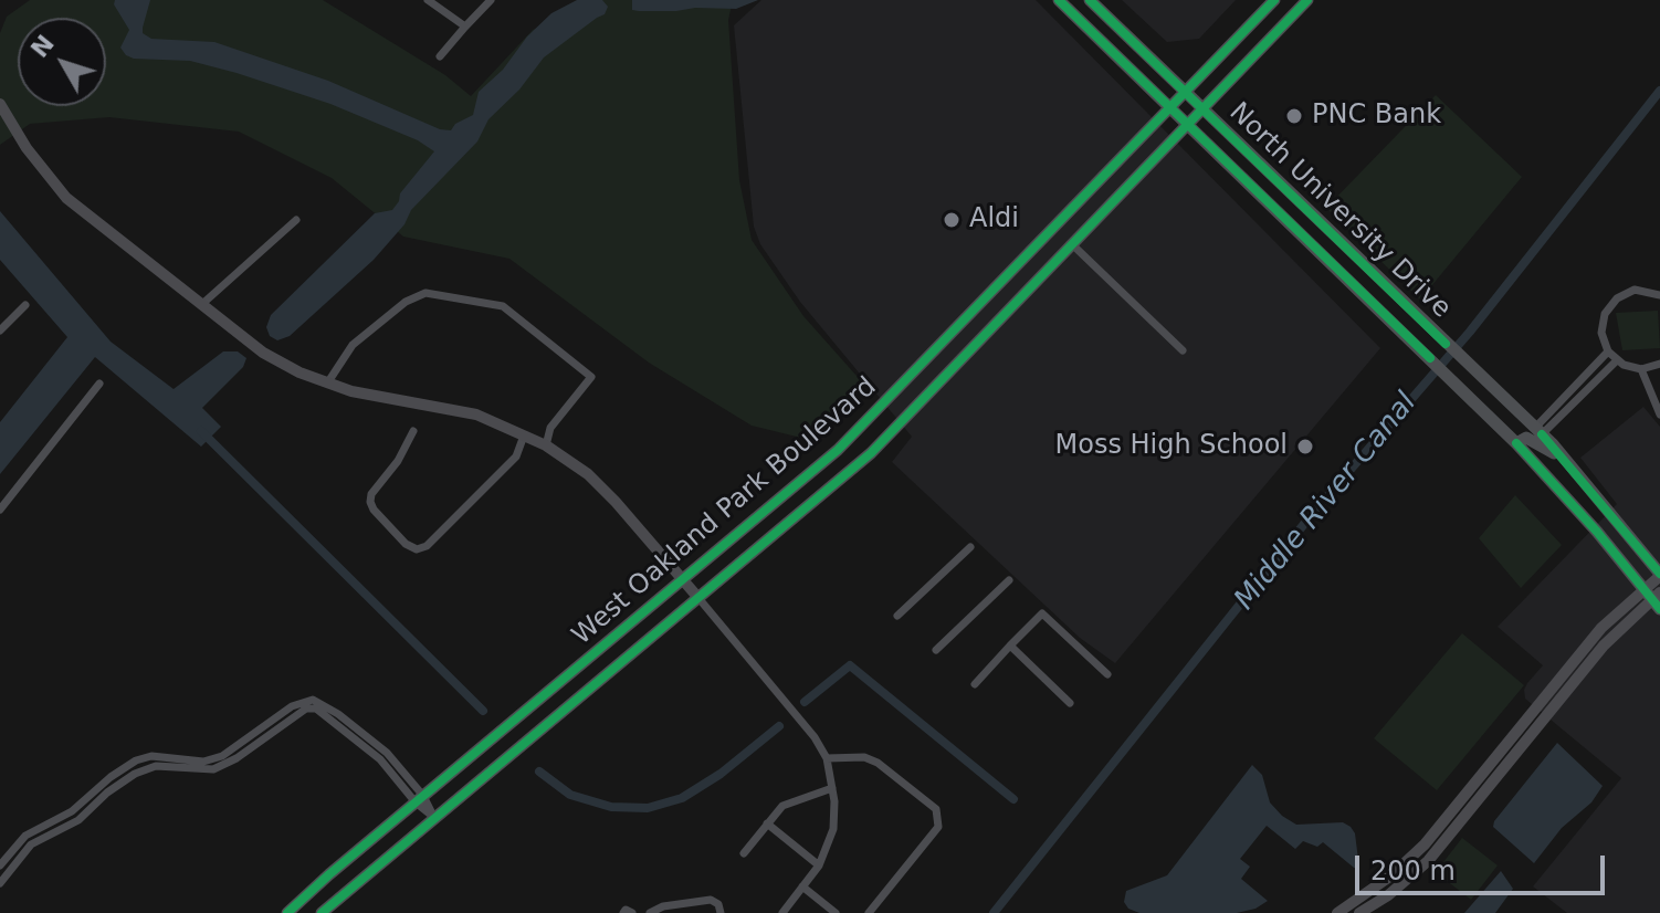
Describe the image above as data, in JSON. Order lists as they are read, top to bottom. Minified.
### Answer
{"streets":{"main road":["North University Drive","West Oakland Park Boulevard"]},"crossings":[["North University Drive","West Oakland Park Boulevard"]],"water":["Middle River Canal"],"places":["PNC Bank","Aldi","Moss High School"],"scale_bar":"200 m","north":"top left"}
